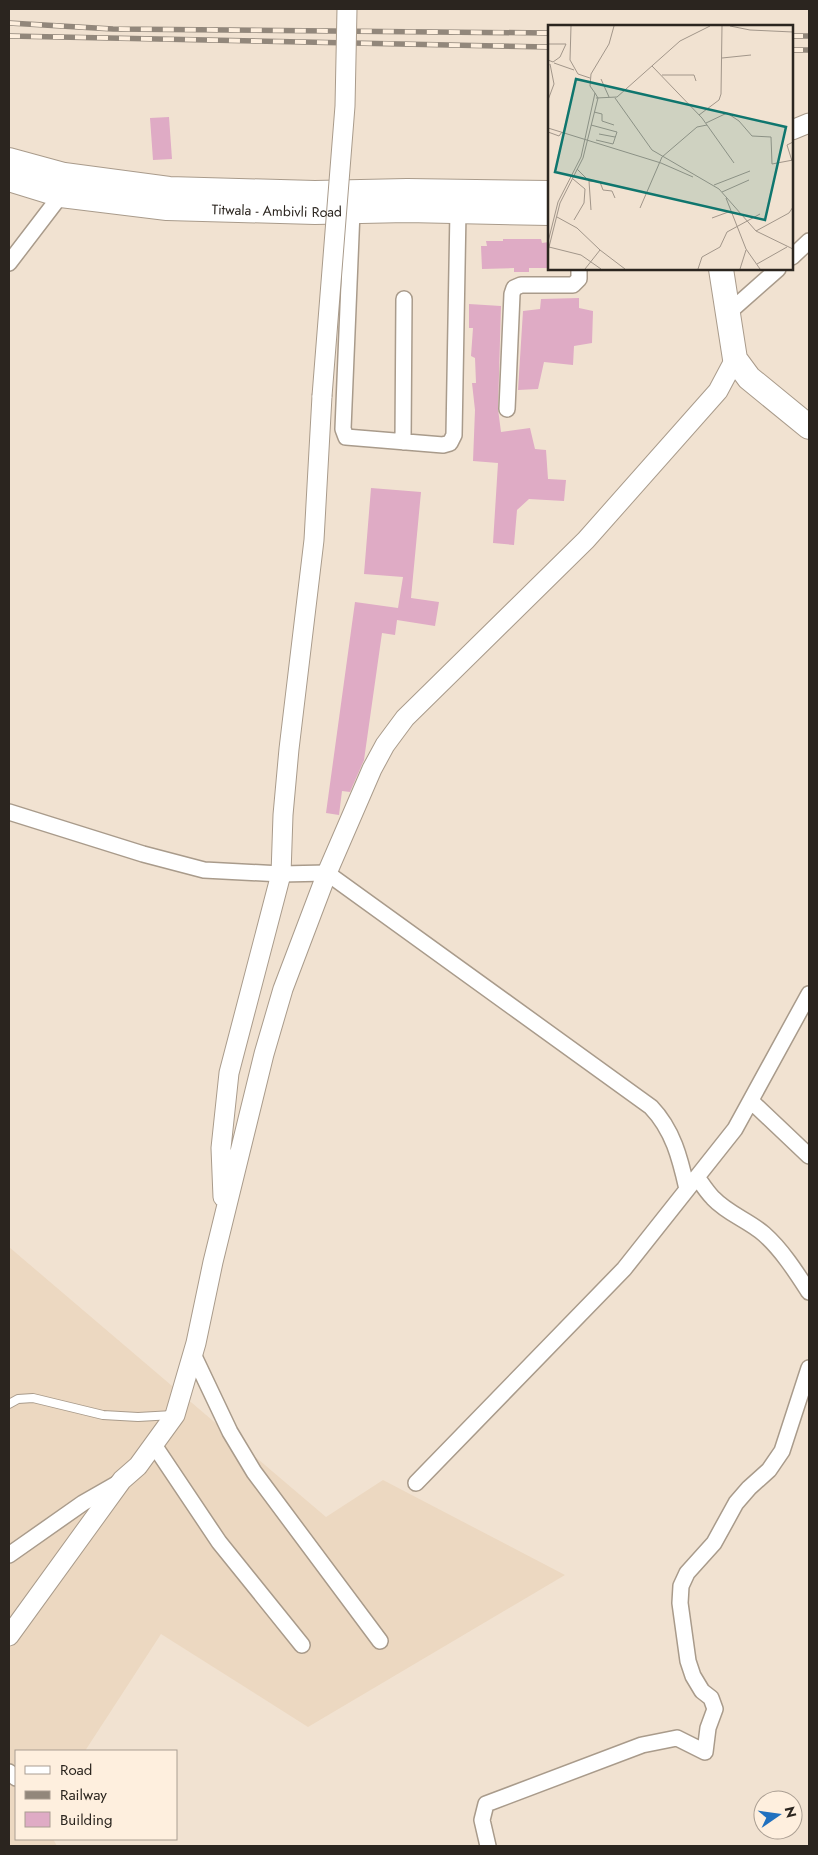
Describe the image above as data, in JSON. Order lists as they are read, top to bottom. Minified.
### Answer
{"streets":{"main road":["Titwala - Ambivli Road"]},"legend":["Road","Railway","Building"],"north":"right"}
